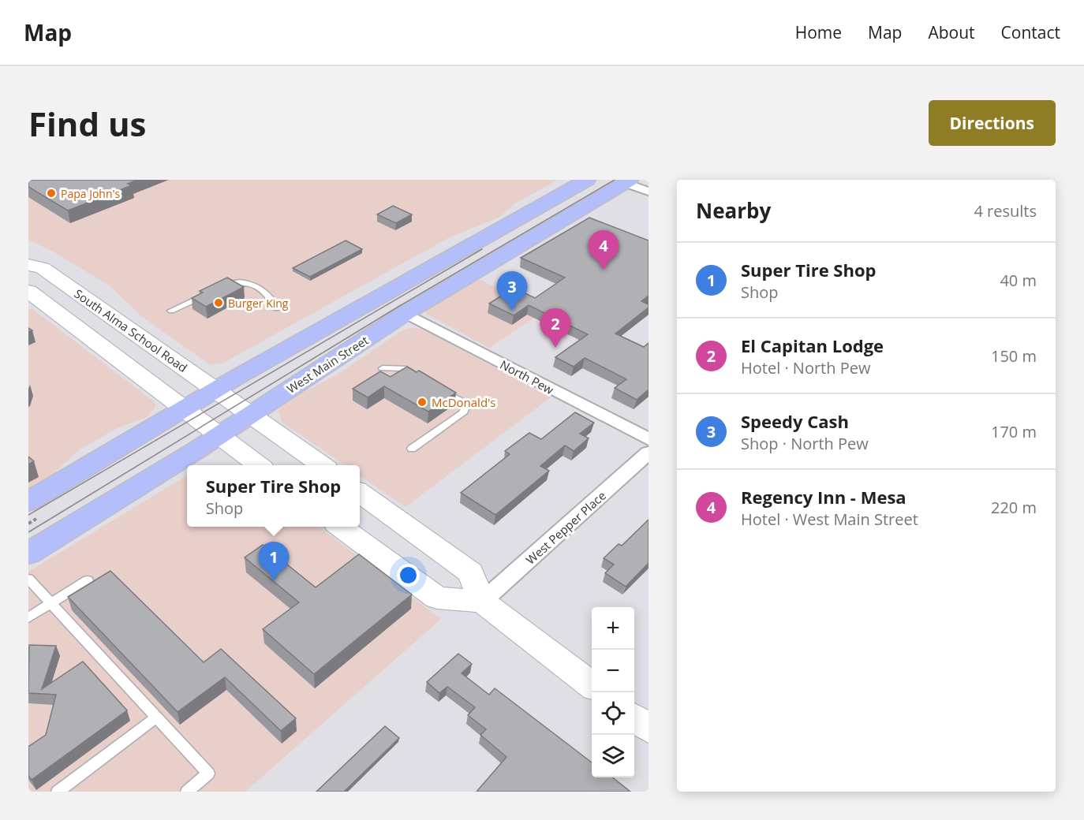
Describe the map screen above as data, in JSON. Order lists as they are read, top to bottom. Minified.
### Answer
{"streets":{"main road":["South Alma School Road","West Main Street"],"street":["North Pew","West Pepper Place"]},"crossings":[["South Alma School Road","West Main Street"],["West Main Street","North Pew"]],"places":["Papa John's","Burger King","McDonald's"],"page":{"header":"Map","nav":["Home","Map","About","Contact"],"buttons":"Directions","title":"Find us","heading":["Nearby","4 results"],"pins":["4","3","2","1"],"list":[{"mark":"1","name":"Super Tire Shop","note":"Shop","value":"40 m"},{"mark":"2","name":"El Capitan Lodge","note":"Hotel · North Pew","value":"150 m"},{"mark":"3","name":"Speedy Cash","note":"Shop · North Pew","value":"170 m"},{"mark":"4","name":"Regency Inn - Mesa","note":"Hotel · West Main Street","value":"220 m"}],"popup":["Super Tire Shop","Shop"],"map_buttons":["+","−"]}}
